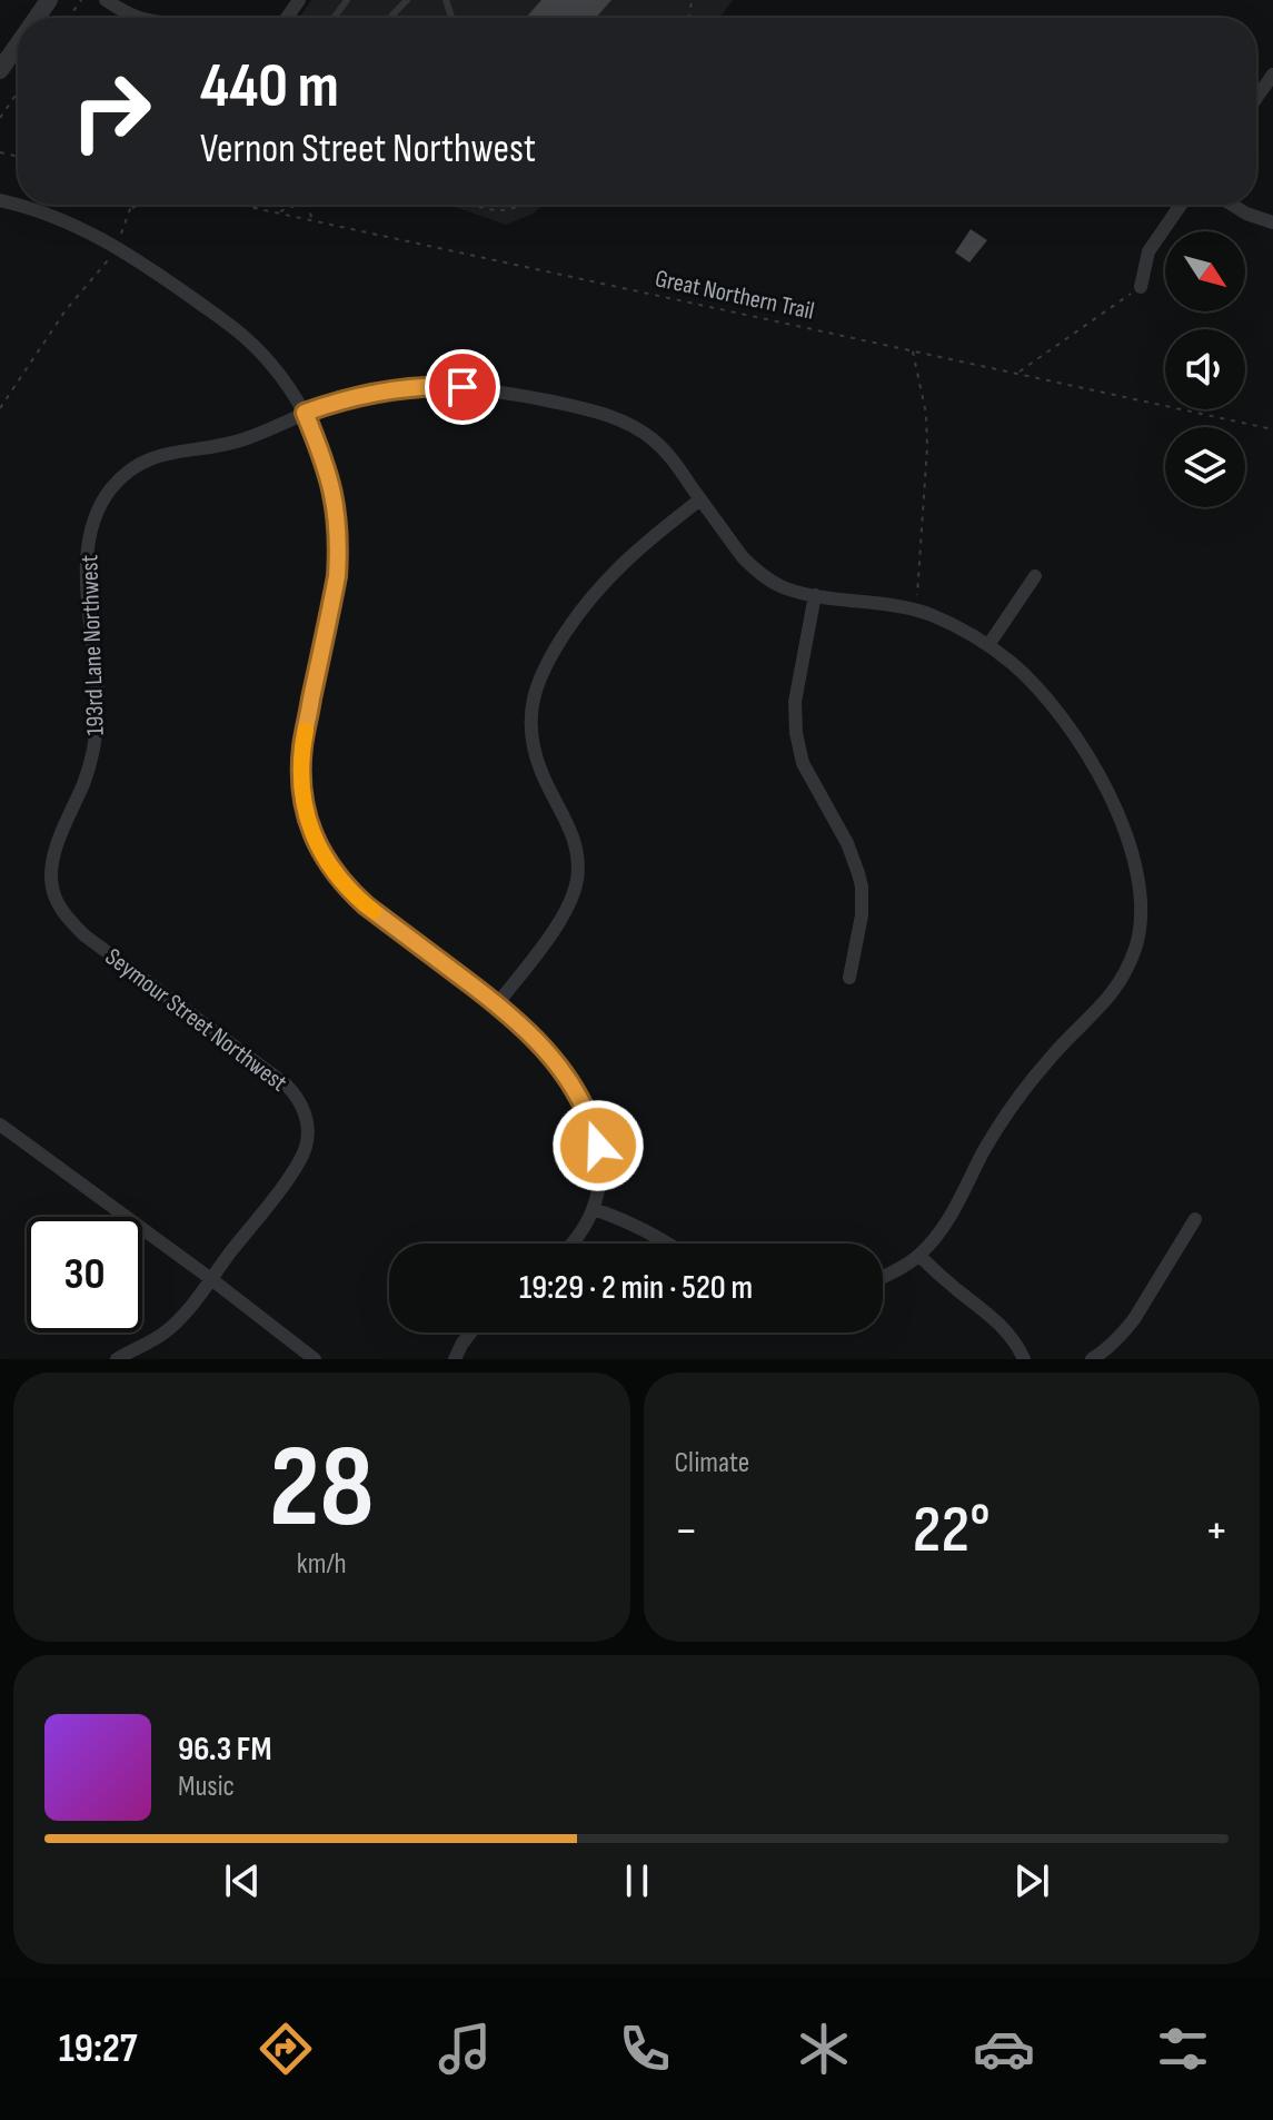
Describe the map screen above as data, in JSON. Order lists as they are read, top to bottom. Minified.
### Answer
{"streets":{"street":["193rd Lane Northwest","Seymour Street Northwest"],"path":["Great Northern Trail"]},"crossings":[["193rd Lane Northwest","Seymour Street Northwest"]],"north":"bottom right","page":{"turn":["440 m","Vernon Street Northwest"],"limit":"30","trip":"19:29 · 2 min · 520 m","tile":[["28","km/h"],"Climate"],"heat":["−","22°","+"],"song":["96.3 FM","Music"],"tabs":"19:27"}}
